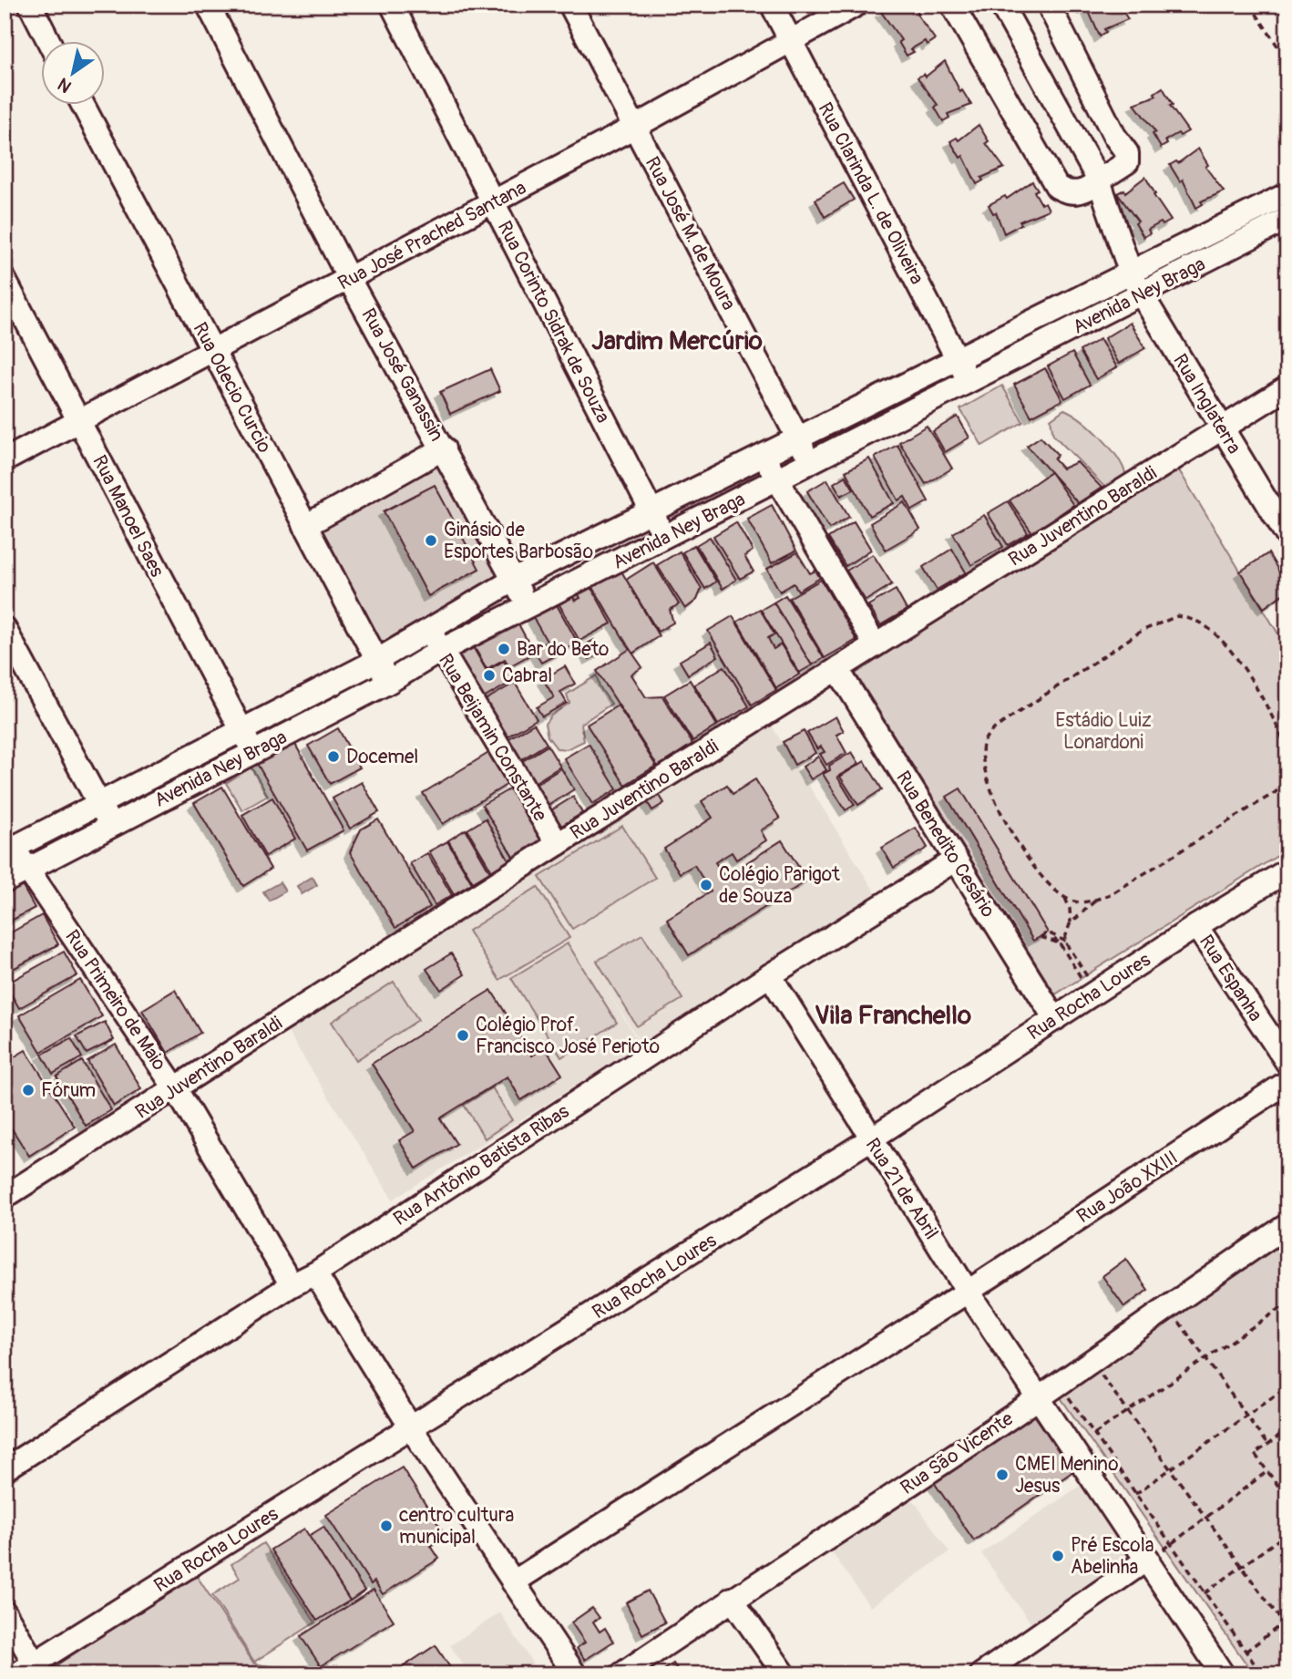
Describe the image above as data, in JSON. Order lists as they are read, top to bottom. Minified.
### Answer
{"streets":{"street":["Rua Clarinda L. de Oliveira","Rua José M. de Moura","Rua José Prached Santana","Avenida Ney Braga","Rua Corinto Sidrak de Souza","Rua José Ganassin","Rua Odecio Curcio","Rua Inglaterra","Rua Manoel Saes","Rua Juventino Baraldi","Rua Beijamin Constante","Rua Benedito Cesário","Rua Espanha","Rua Rocha Loures","Rua Primeiro de Maio","Rua Antônio Batista Ribas","Rua João XXIII","Rua 21 de Abril","Rua São Vicente"]},"crossings":[["Rua Clarinda L. de Oliveira","Rua José Prached Santana"],["Rua Clarinda L. de Oliveira","Avenida Ney Braga"],["Rua José M. de Moura","Rua José Prached Santana"],["Rua José M. de Moura","Avenida Ney Braga"],["Rua José Prached Santana","Rua Corinto Sidrak de Souza"],["Rua José Prached Santana","Rua José Ganassin"],["Rua José Prached Santana","Rua Odecio Curcio"],["Rua José Prached Santana","Rua Manoel Saes"],["Avenida Ney Braga","Rua Corinto Sidrak de Souza"],["Avenida Ney Braga","Rua José Ganassin"],["Avenida Ney Braga","Rua Odecio Curcio"],["Avenida Ney Braga","Rua Inglaterra"],["Avenida Ney Braga","Rua Manoel Saes"],["Avenida Ney Braga","Rua Beijamin Constante"],["Avenida Ney Braga","Rua Primeiro de Maio"],["Rua Inglaterra","Rua Juventino Baraldi"],["Rua Juventino Baraldi","Rua Beijamin Constante"],["Rua Juventino Baraldi","Rua Benedito Cesário"],["Rua Juventino Baraldi","Rua Primeiro de Maio"],["Rua Benedito Cesário","Rua Rocha Loures"],["Rua Benedito Cesário","Rua Antônio Batista Ribas"],["Rua Espanha","Rua Rocha Loures"],["Rua Rocha Loures","Rua 21 de Abril"],["Rua Primeiro de Maio","Rua Antônio Batista Ribas"],["Rua Antônio Batista Ribas","Rua 21 de Abril"],["Rua João XXIII","Rua 21 de Abril"],["Rua 21 de Abril","Rua São Vicente"]],"districts":["Jardim Mercúrio","Vila Franchello"],"parks":["Estádio Luiz Lonardoni"],"places":["Ginásio de Esportes Barbosão","Bar do Beto","Cabral","Docemel","Colégio Parigot de Souza","Colégio Prof. Francisco José Perioto","Fórum","CMEI Menino Jesus","centro cultura municipal","Pré Escola Abelinha"],"north":"bottom left"}
